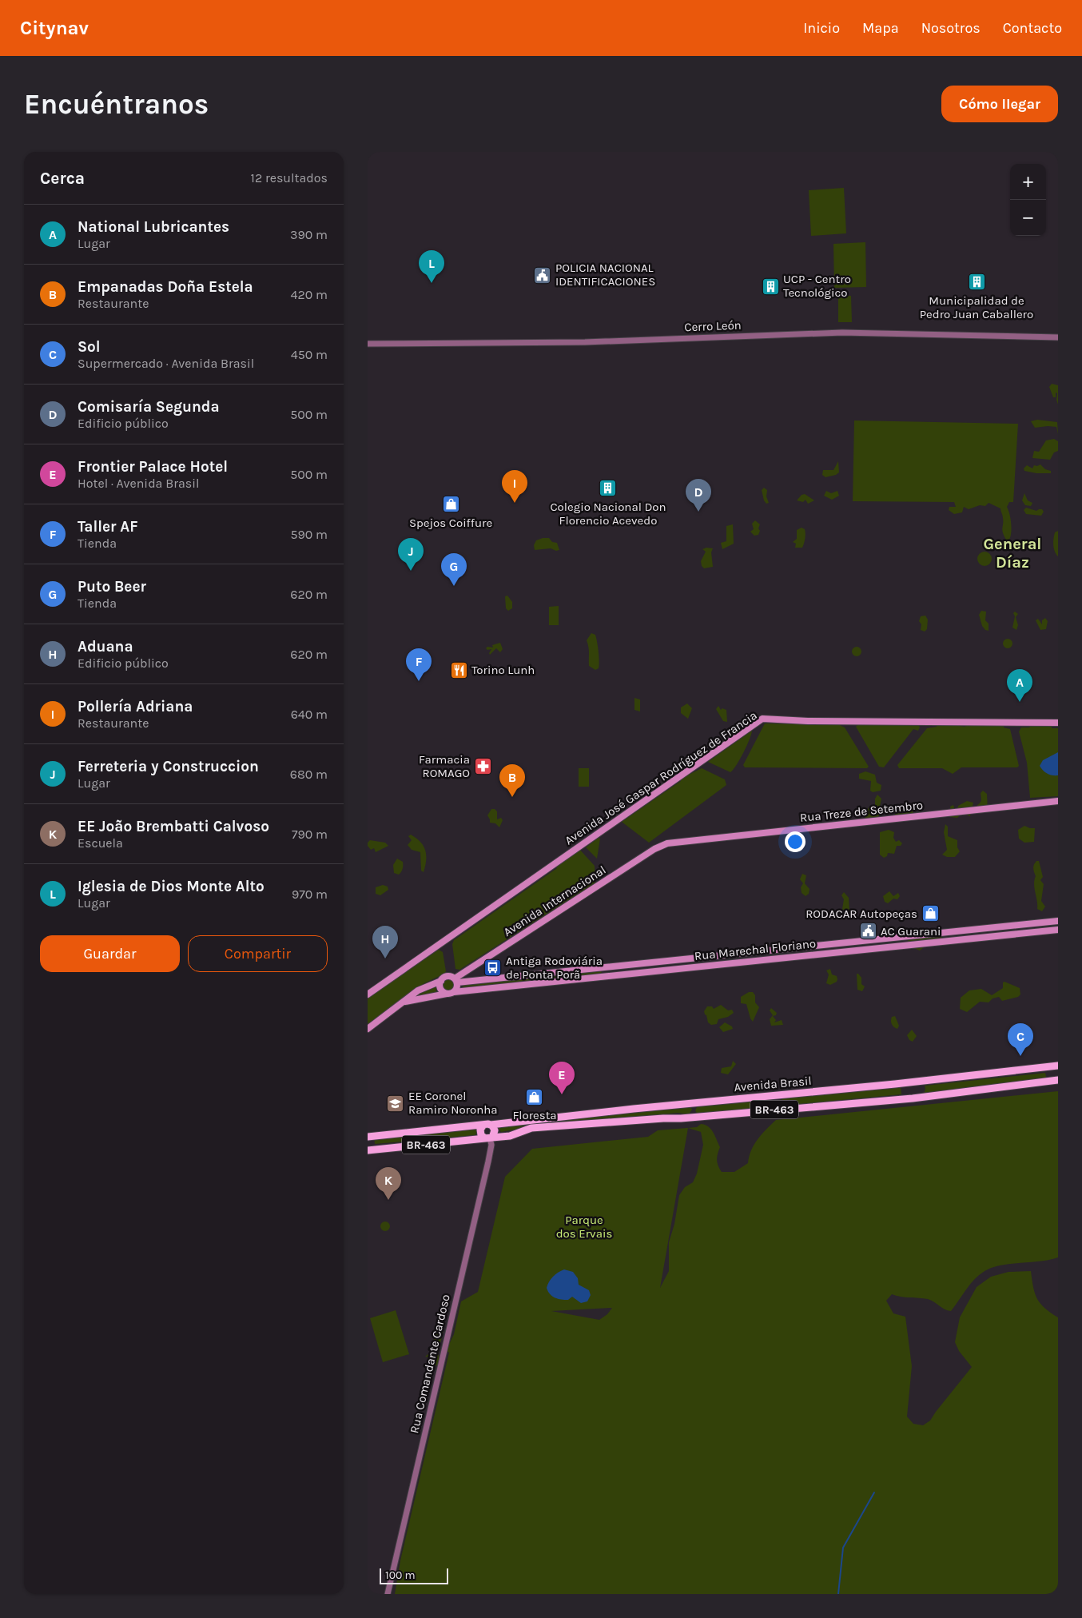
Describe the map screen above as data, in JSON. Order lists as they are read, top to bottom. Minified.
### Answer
{"streets":{"main road":["Avenida José Gaspar Rodríguez de Francia","Rua Treze de Setembro","Avenida Internacional","Rua Marechal Floriano","Avenida Brasil","BR-463"],"street":["Cerro León","Rua Comandante Cardoso"]},"crossings":[["Rua Treze de Setembro","Avenida Internacional"],["Avenida Internacional","Rua Marechal Floriano"],["BR-463","Rua Comandante Cardoso"]],"districts":["General Díaz"],"parks":["Parque dos Ervais"],"places":{"public building":["POLICIA NACIONAL IDENTIFICACIONES","AC Guarani"],"building":["Municipalidad de Pedro Juan Caballero","UCP - Centro Tecnológico","Colegio Nacional Don Florencio Acevedo"],"shop":["Spejos Coiffure","RODACAR Autopeças","Floresta"],"restaurant":["Torino Lunh"],"pharmacy":["Farmacia ROMAGO"],"bus stop":["Antiga Rodoviária de Ponta Porã"],"school or university":["EE Coronel Ramiro Noronha"]},"scale_bar":"100 m","page":{"header":"Citynav","nav":["Inicio","Mapa","Nosotros","Contacto"],"buttons":["Cómo llegar",["Guardar","Compartir"]],"title":"Encuéntranos","heading":["Cerca","12 resultados"],"map_buttons":["+","−"],"list":[{"mark":"A","name":"National Lubricantes","note":"Lugar","value":"390 m"},{"mark":"B","name":"Empanadas Doña Estela","note":"Restaurante","value":"420 m"},{"mark":"C","name":"Sol","note":"Supermercado · Avenida Brasil","value":"450 m"},{"mark":"D","name":"Comisaría Segunda","note":"Edificio público","value":"500 m"},{"mark":"E","name":"Frontier Palace Hotel","note":"Hotel · Avenida Brasil","value":"500 m"},{"mark":"F","name":"Taller AF","note":"Tienda","value":"590 m"},{"mark":"G","name":"Puto Beer","note":"Tienda","value":"620 m"},{"mark":"H","name":"Aduana","note":"Edificio público","value":"620 m"},{"mark":"I","name":"Pollería Adriana","note":"Restaurante","value":"640 m"},{"mark":"J","name":"Ferreteria y Construccion","note":"Lugar","value":"680 m"},{"mark":"K","name":"EE João Brembatti Calvoso","note":"Escuela","value":"790 m"},{"mark":"L","name":"Iglesia de Dios Monte Alto","note":"Lugar","value":"970 m"}],"pins":["L","I","D","J","G","F","A","B","H","C","E","K"],"scale":"100 m"}}
